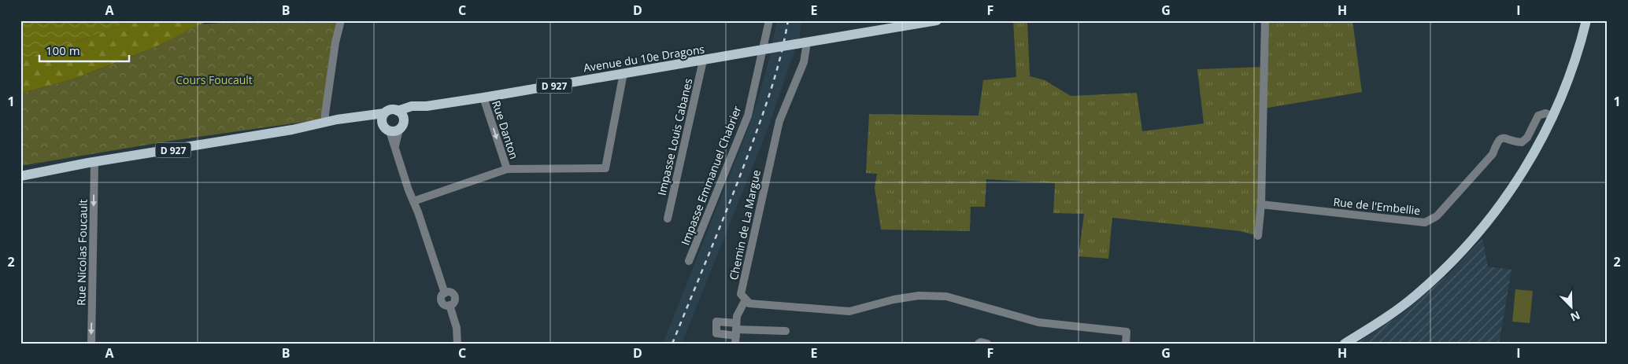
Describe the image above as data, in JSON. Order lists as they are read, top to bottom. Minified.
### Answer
{"streets":{"main road":["Avenue du 10e Dragons","D 927"],"street":["Rue Danton","Impasse Louis Cabanes","Impasse Emmanuel Chabrier","Rue de l'Embellie","Chemin de La Margue","Rue Nicolas Foucault"]},"crossings":[["Avenue du 10e Dragons","D 927"],["Avenue du 10e Dragons","Rue Danton"],["Avenue du 10e Dragons","Impasse Louis Cabanes"],["Avenue du 10e Dragons","Impasse Emmanuel Chabrier"],["Avenue du 10e Dragons","Chemin de La Margue"],["D 927","Chemin de La Margue"],["D 927","Rue Nicolas Foucault"]],"one_way":["Rue Danton","Rue Nicolas Foucault"],"parks":["Cours Foucault"],"scale_bar":"100 m","north":"bottom right","grid":{"columns":["A","B","C","D","E","F","G","H","I"],"rows":["1","2"]}}
